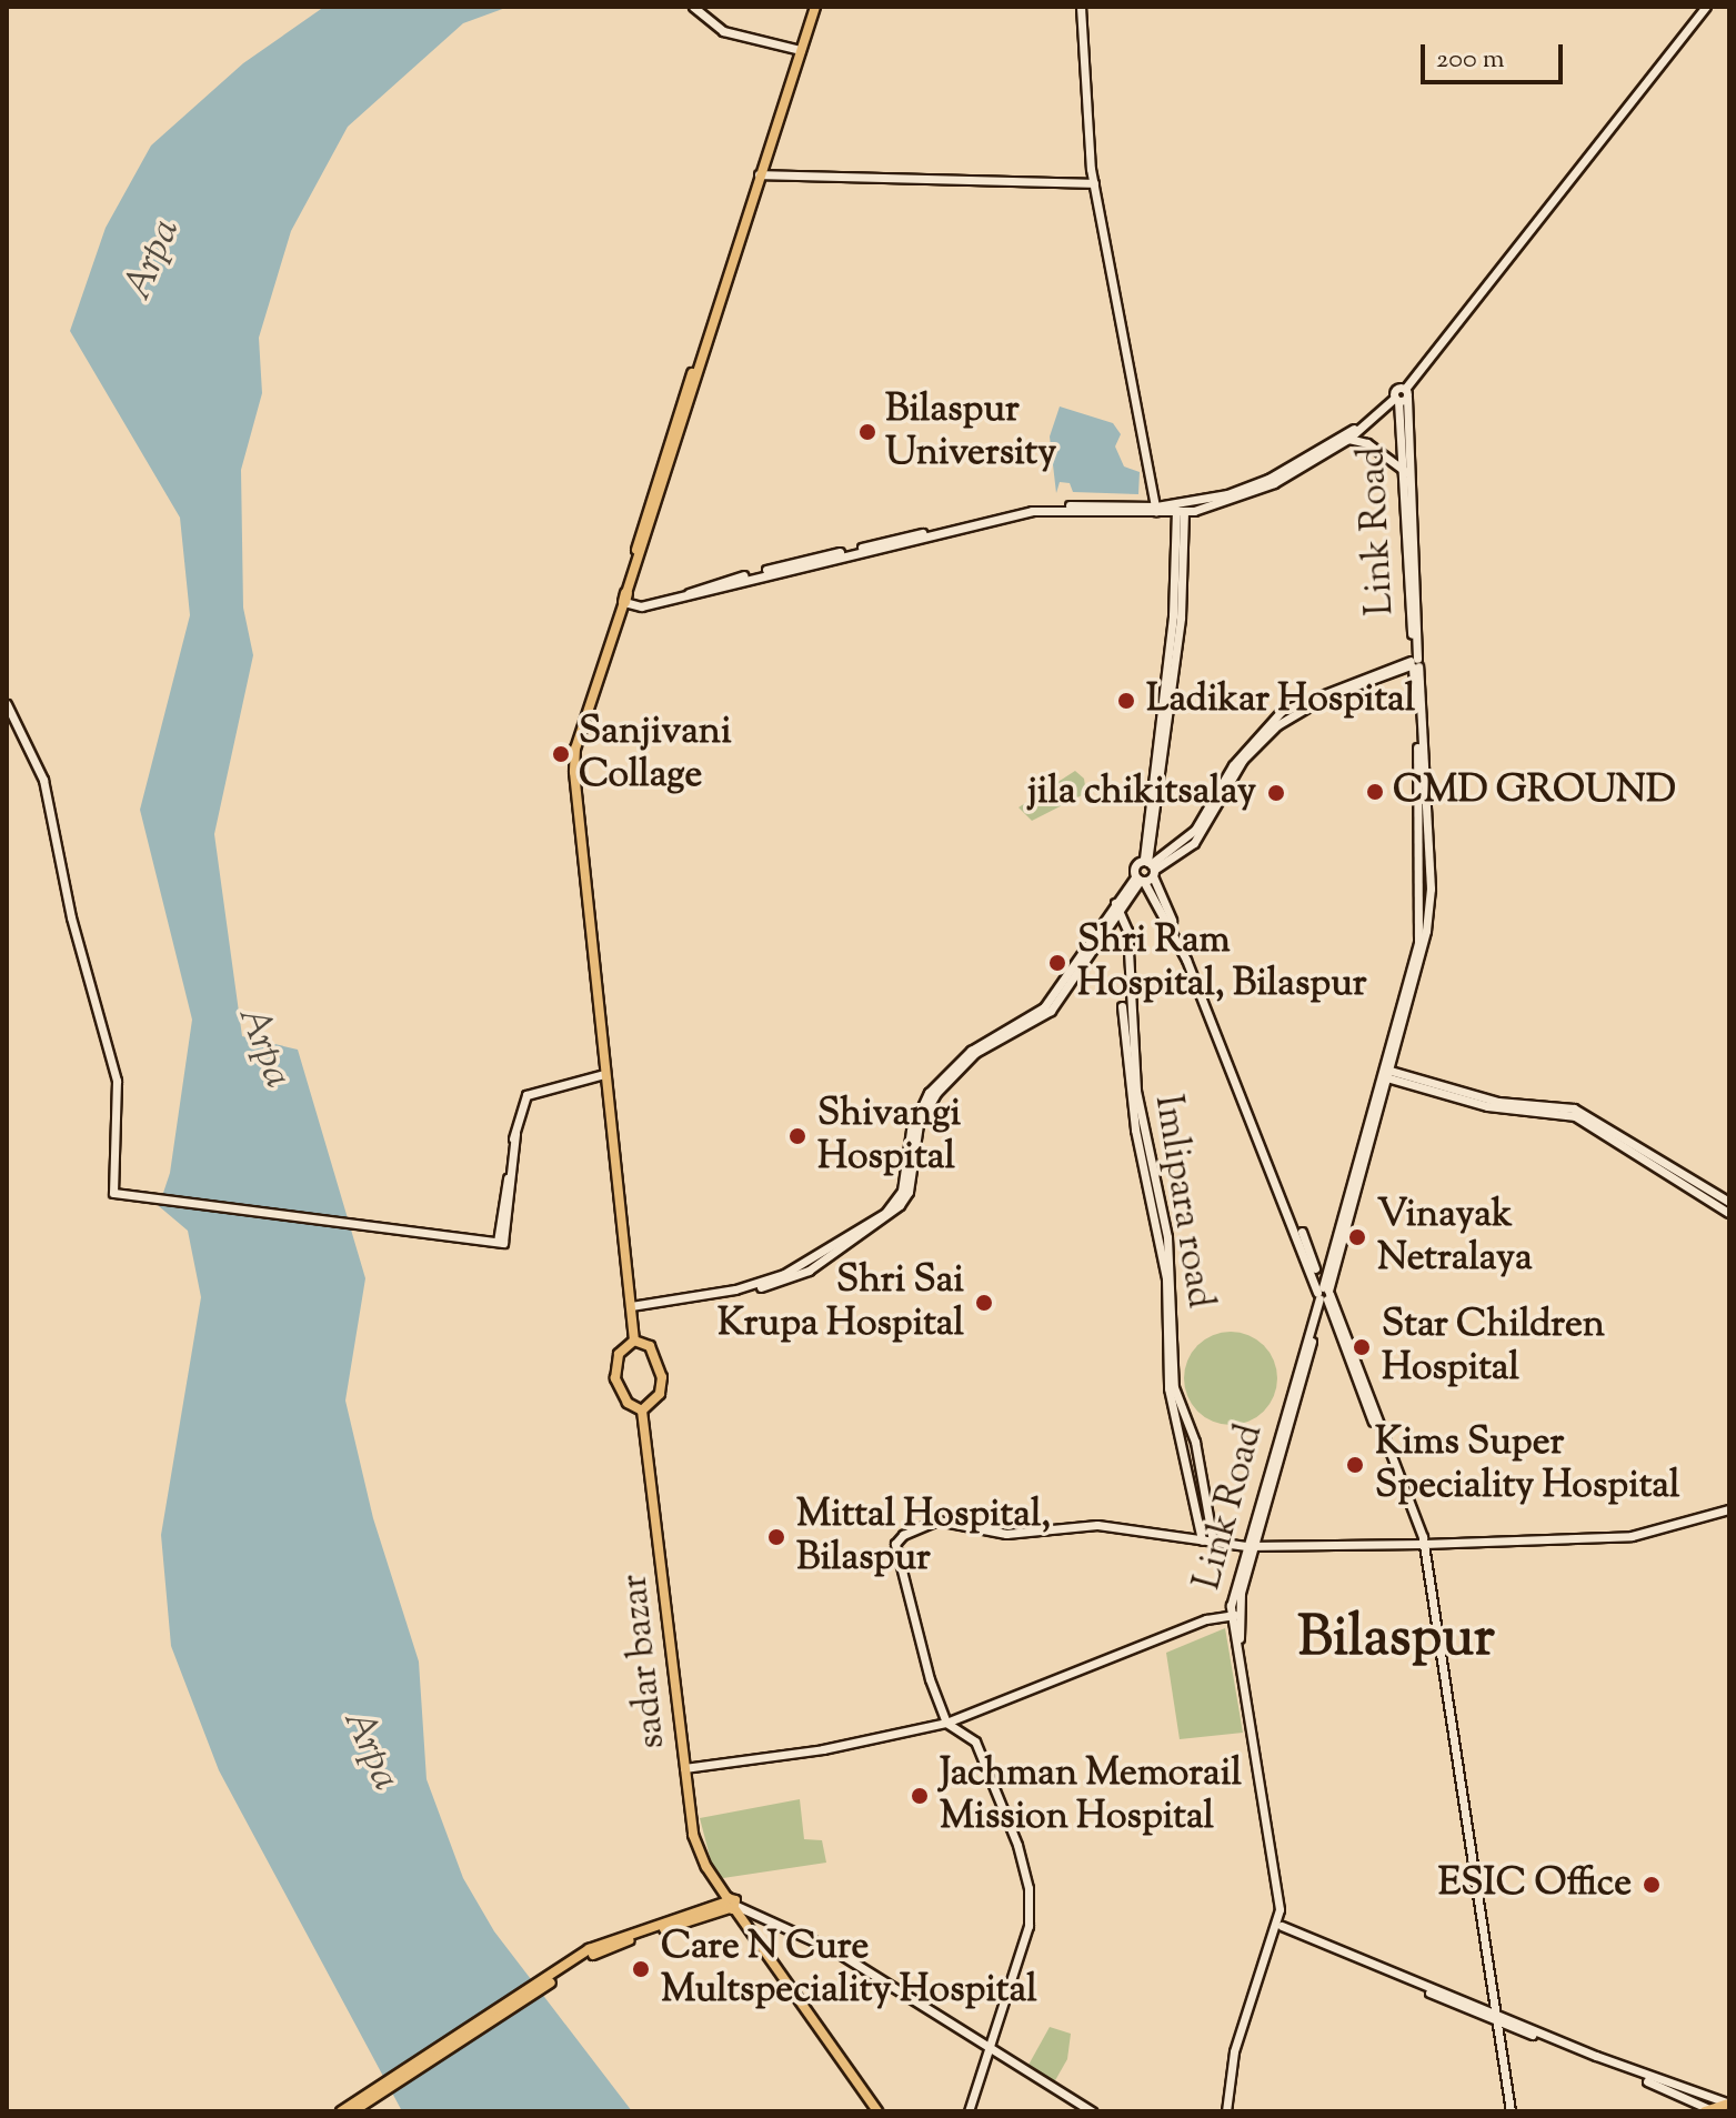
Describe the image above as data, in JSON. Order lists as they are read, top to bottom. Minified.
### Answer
{"streets":{"main road":["sadar bazar"],"street":["Link Road","Imlipara road"]},"districts":["Bilaspur"],"water":["Arpa"],"places":["Bilaspur University","Ladikar Hospital","Sanjivani Collage","CMD GROUND","jila chikitsalay","Shri Ram Hospital, Bilaspur","Shivangi Hospital","Vinayak Netralaya","Shri Sai Krupa Hospital","Star Children Hospital","Kims Super Speciality Hospital","Mittal Hospital, Bilaspur","Jachman Memorail Mission Hospital","ESIC Office","Care N Cure Multspeciality Hospital"],"scale_bar":"200 m"}
